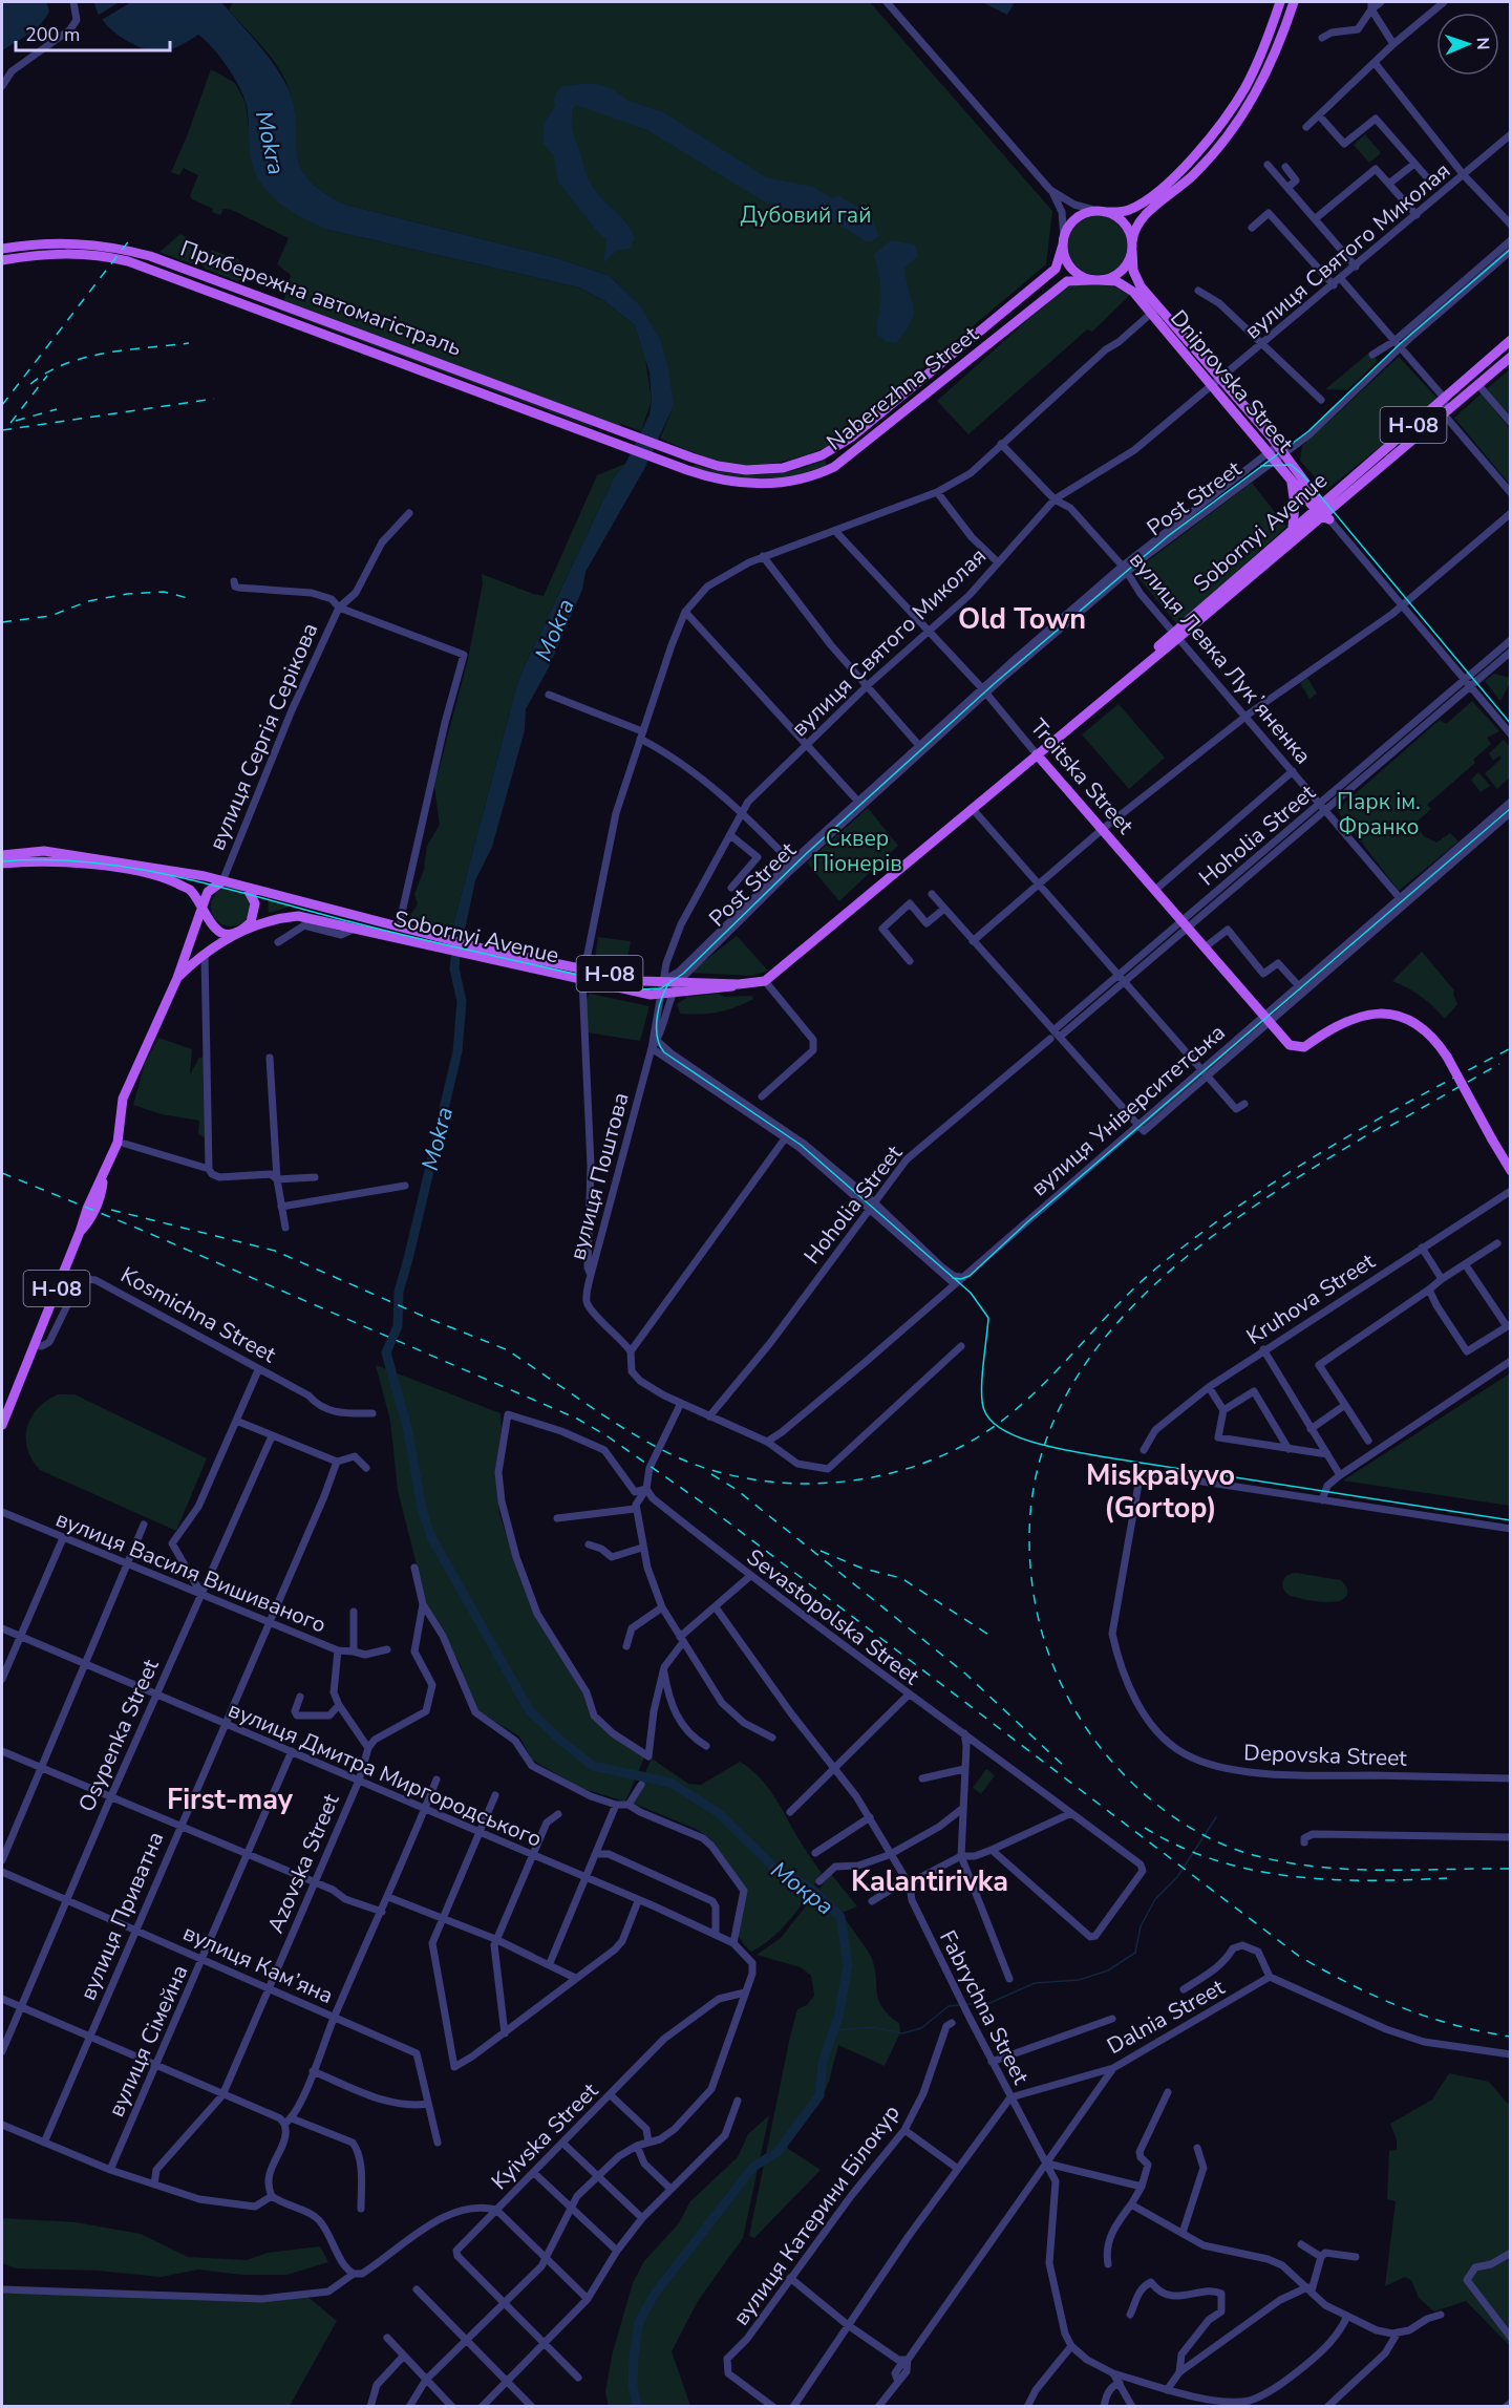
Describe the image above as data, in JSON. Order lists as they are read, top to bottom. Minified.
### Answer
{"streets":{"main road":["Прибережна автомагістраль","Dniprovska Street","Naberezhna Street","Н-08","Sobornyi Avenue","Troitska Street"],"street":["вулиця Святого Миколая","Post Street","вулиця Левка Лукʼяненка","вулиця Сергія Серікова","Hoholia Street","вулиця Університетська","вулиця Поштова","Kruhova Street","Kosmichna Street","вулиця Василя Вишиваного","Sevastopolska Street","Osypenka Street","Depovska Street","вулиця Дмитра Миргородського","Azovska Street","вулиця Приватна","вулиця Кам’яна","Fabrychna Street","Dalnia Street","вулиця Сімейна","Kyivska Street","вулиця Катерини Білокур"]},"crossings":[["вулиця Святого Миколая","Dniprovska Street"],["вулиця Святого Миколая","Post Street"],["вулиця Святого Миколая","Sobornyi Avenue"],["вулиця Святого Миколая","вулиця Левка Лукʼяненка"],["вулиця Святого Миколая","Troitska Street"],["вулиця Святого Миколая","вулиця Поштова"],["Прибережна автомагістраль","Naberezhna Street"],["Dniprovska Street","Naberezhna Street"],["Dniprovska Street","Post Street"],["Dniprovska Street","Sobornyi Avenue"],["Dniprovska Street","Hoholia Street"],["Н-08","Sobornyi Avenue"],["Н-08","вулиця Сергія Серікова"],["Н-08","Kosmichna Street"],["Post Street","Sobornyi Avenue"],["Post Street","вулиця Левка Лукʼяненка"],["Post Street","Troitska Street"],["Post Street","вулиця Поштова"],["Sobornyi Avenue","вулиця Левка Лукʼяненка"],["Sobornyi Avenue","вулиця Сергія Серікова"],["Sobornyi Avenue","Troitska Street"],["Sobornyi Avenue","вулиця Поштова"],["вулиця Левка Лукʼяненка","Hoholia Street"],["вулиця Левка Лукʼяненка","вулиця Університетська"],["Troitska Street","Hoholia Street"],["Troitska Street","вулиця Університетська"],["вулиця Василя Вишиваного","Osypenka Street"],["вулиця Василя Вишиваного","вулиця Приватна"],["Osypenka Street","вулиця Дмитра Миргородського"],["Osypenka Street","вулиця Кам’яна"],["вулиця Дмитра Миргородського","Azovska Street"],["вулиця Дмитра Миргородського","вулиця Приватна"],["вулиця Дмитра Миргородського","вулиця Сімейна"],["вулиця Дмитра Миргородського","Kyivska Street"],["Azovska Street","вулиця Кам’яна"],["вулиця Приватна","вулиця Кам’яна"],["вулиця Кам’яна","вулиця Сімейна"],["Fabrychna Street","Dalnia Street"]],"districts":["Old Town","Miskpalyvo (Gortop)","First-may","Kalantirivka"],"water":["Mokra","Мокра"],"parks":["Дубовий гай","Парк ім. Франко","Сквер Піонерів"],"scale_bar":"200 m","north":"right"}
